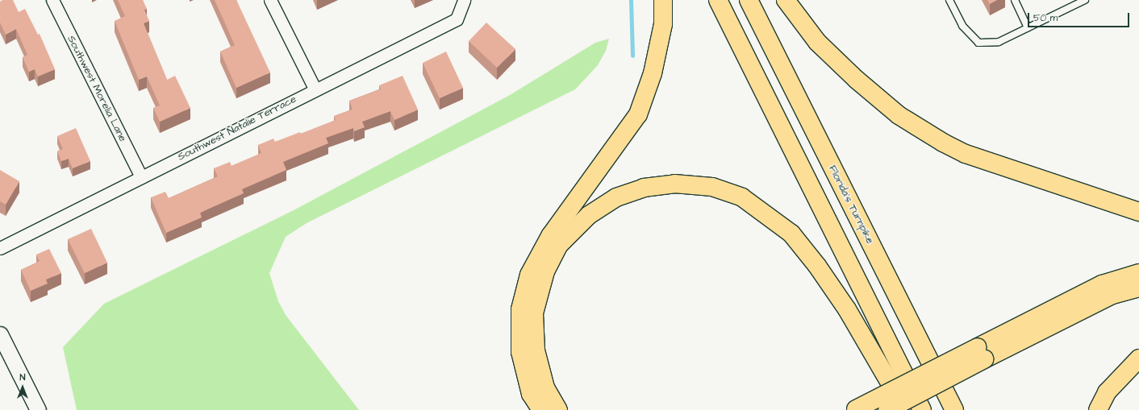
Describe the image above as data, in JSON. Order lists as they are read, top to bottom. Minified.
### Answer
{"streets":{"highway":["Florida's Turnpike"],"street":["Southwest Morelia Lane","Southwest Natalie Terrace"]},"crossings":[["Southwest Morelia Lane","Southwest Natalie Terrace"]],"scale_bar":"50 m","north":"top"}
